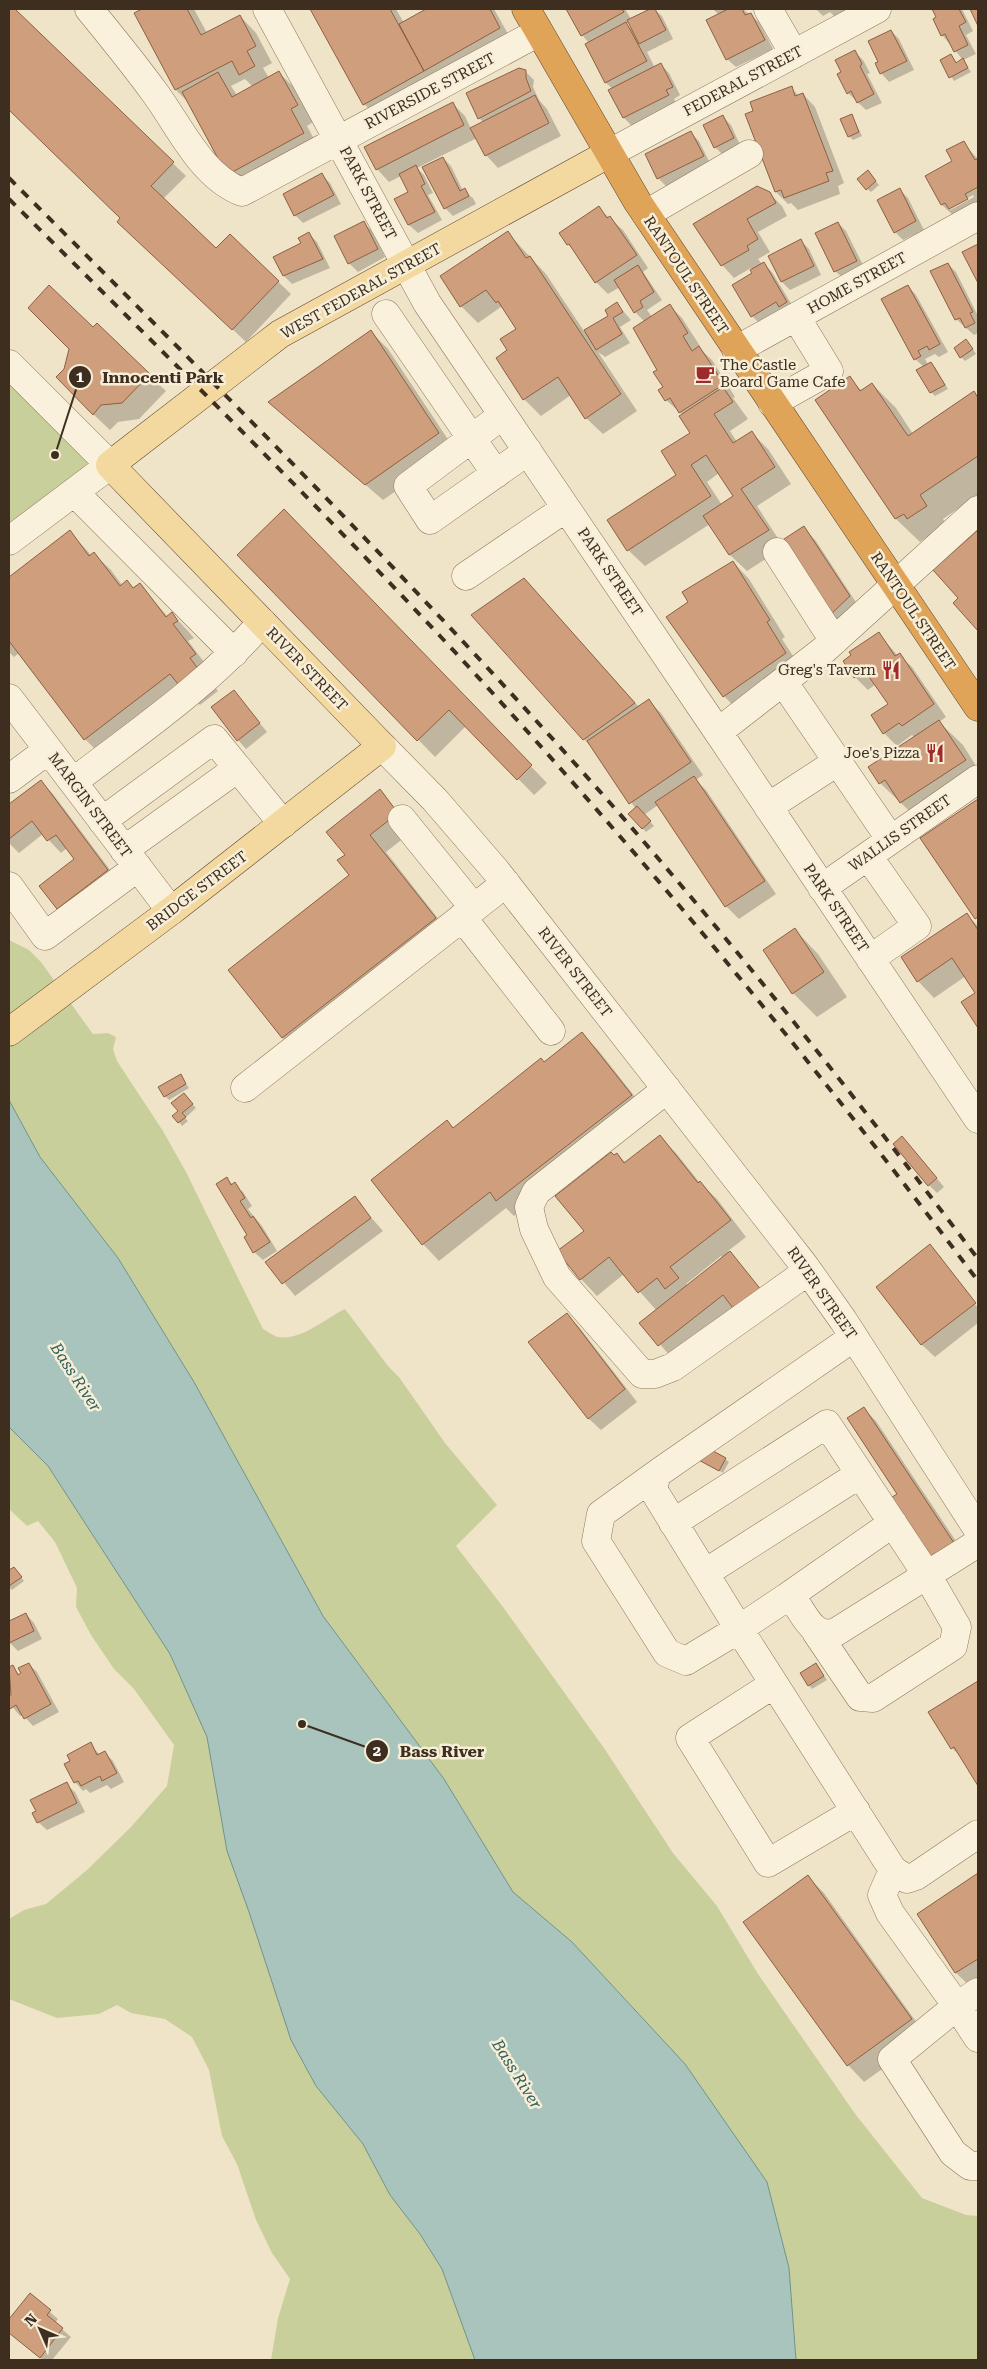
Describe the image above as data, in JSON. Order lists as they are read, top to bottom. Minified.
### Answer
{"streets":{"highway":["RANTOUL STREET"],"main road":["WEST FEDERAL STREET","RIVER STREET","BRIDGE STREET"],"street":["FEDERAL STREET","RIVERSIDE STREET","PARK STREET","HOME STREET","MARGIN STREET","WALLIS STREET"]},"crossings":[["FEDERAL STREET","RANTOUL STREET"],["FEDERAL STREET","WEST FEDERAL STREET"],["RIVERSIDE STREET","PARK STREET"],["RIVERSIDE STREET","RANTOUL STREET"],["PARK STREET","WEST FEDERAL STREET"],["PARK STREET","WALLIS STREET"],["RANTOUL STREET","HOME STREET"],["RANTOUL STREET","WEST FEDERAL STREET"],["WEST FEDERAL STREET","RIVER STREET"],["RIVER STREET","BRIDGE STREET"],["MARGIN STREET","BRIDGE STREET"]],"water":["Bass River"],"places":{"cafe":["The Castle Board Game Cafe"],"other":["Innocenti Park","Bass River"],"restaurant":["Greg's Tavern","Joe's Pizza"]},"north":"top left"}
